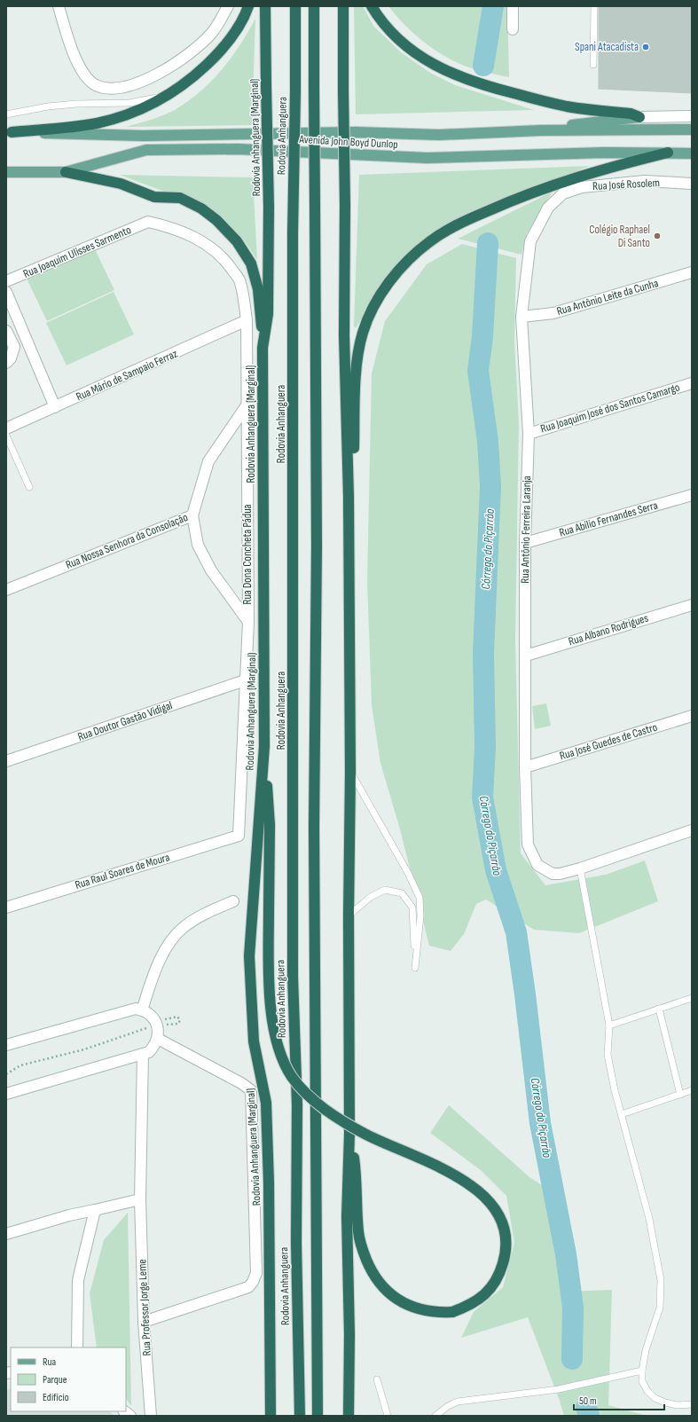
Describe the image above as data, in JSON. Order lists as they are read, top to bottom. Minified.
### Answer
{"streets":{"highway":["Rodovia Anhanguera","Rodovia Anhanguera (Marginal)"],"main road":["Avenida John Boyd Dunlop"],"street":["Rua José Rosolem","Rua Joaquim Ulisses Sarmento","Rua Antônio Leite da Cunha","Rua Mário de Sampaio Ferraz","Rua Joaquim José dos Santos Camargo","Rua Abílio Fernandes Serra","Rua Antônio Ferreira Laranja","Rua Nossa Senhora da Consolação","Rua Dona Concheta Pádua","Rua Albano Rodrigues","Rua Doutor Gastão Vidigal","Rua José Guedes de Castro","Rua Raul Soares de Moura","Rua Professor Jorge Leme"]},"crossings":[["Rua José Rosolem","Rua Antônio Ferreira Laranja"],["Rua Joaquim Ulisses Sarmento","Rua Dona Concheta Pádua"],["Rua Antônio Leite da Cunha","Rua Antônio Ferreira Laranja"],["Rua Mário de Sampaio Ferraz","Rua Dona Concheta Pádua"],["Rua Joaquim José dos Santos Camargo","Rua Antônio Ferreira Laranja"],["Rua Abílio Fernandes Serra","Rua Antônio Ferreira Laranja"],["Rua Antônio Ferreira Laranja","Rua Albano Rodrigues"],["Rua Antônio Ferreira Laranja","Rua José Guedes de Castro"],["Rua Nossa Senhora da Consolação","Rua Dona Concheta Pádua"],["Rua Dona Concheta Pádua","Rua Doutor Gastão Vidigal"],["Rua Dona Concheta Pádua","Rua Raul Soares de Moura"]],"water":["Córrego do Piçarrão"],"places":["Spani Atacadista","Colégio Raphael Di Santo"],"legend":["Rua","Parque","Edifício"],"scale_bar":"50 m"}
